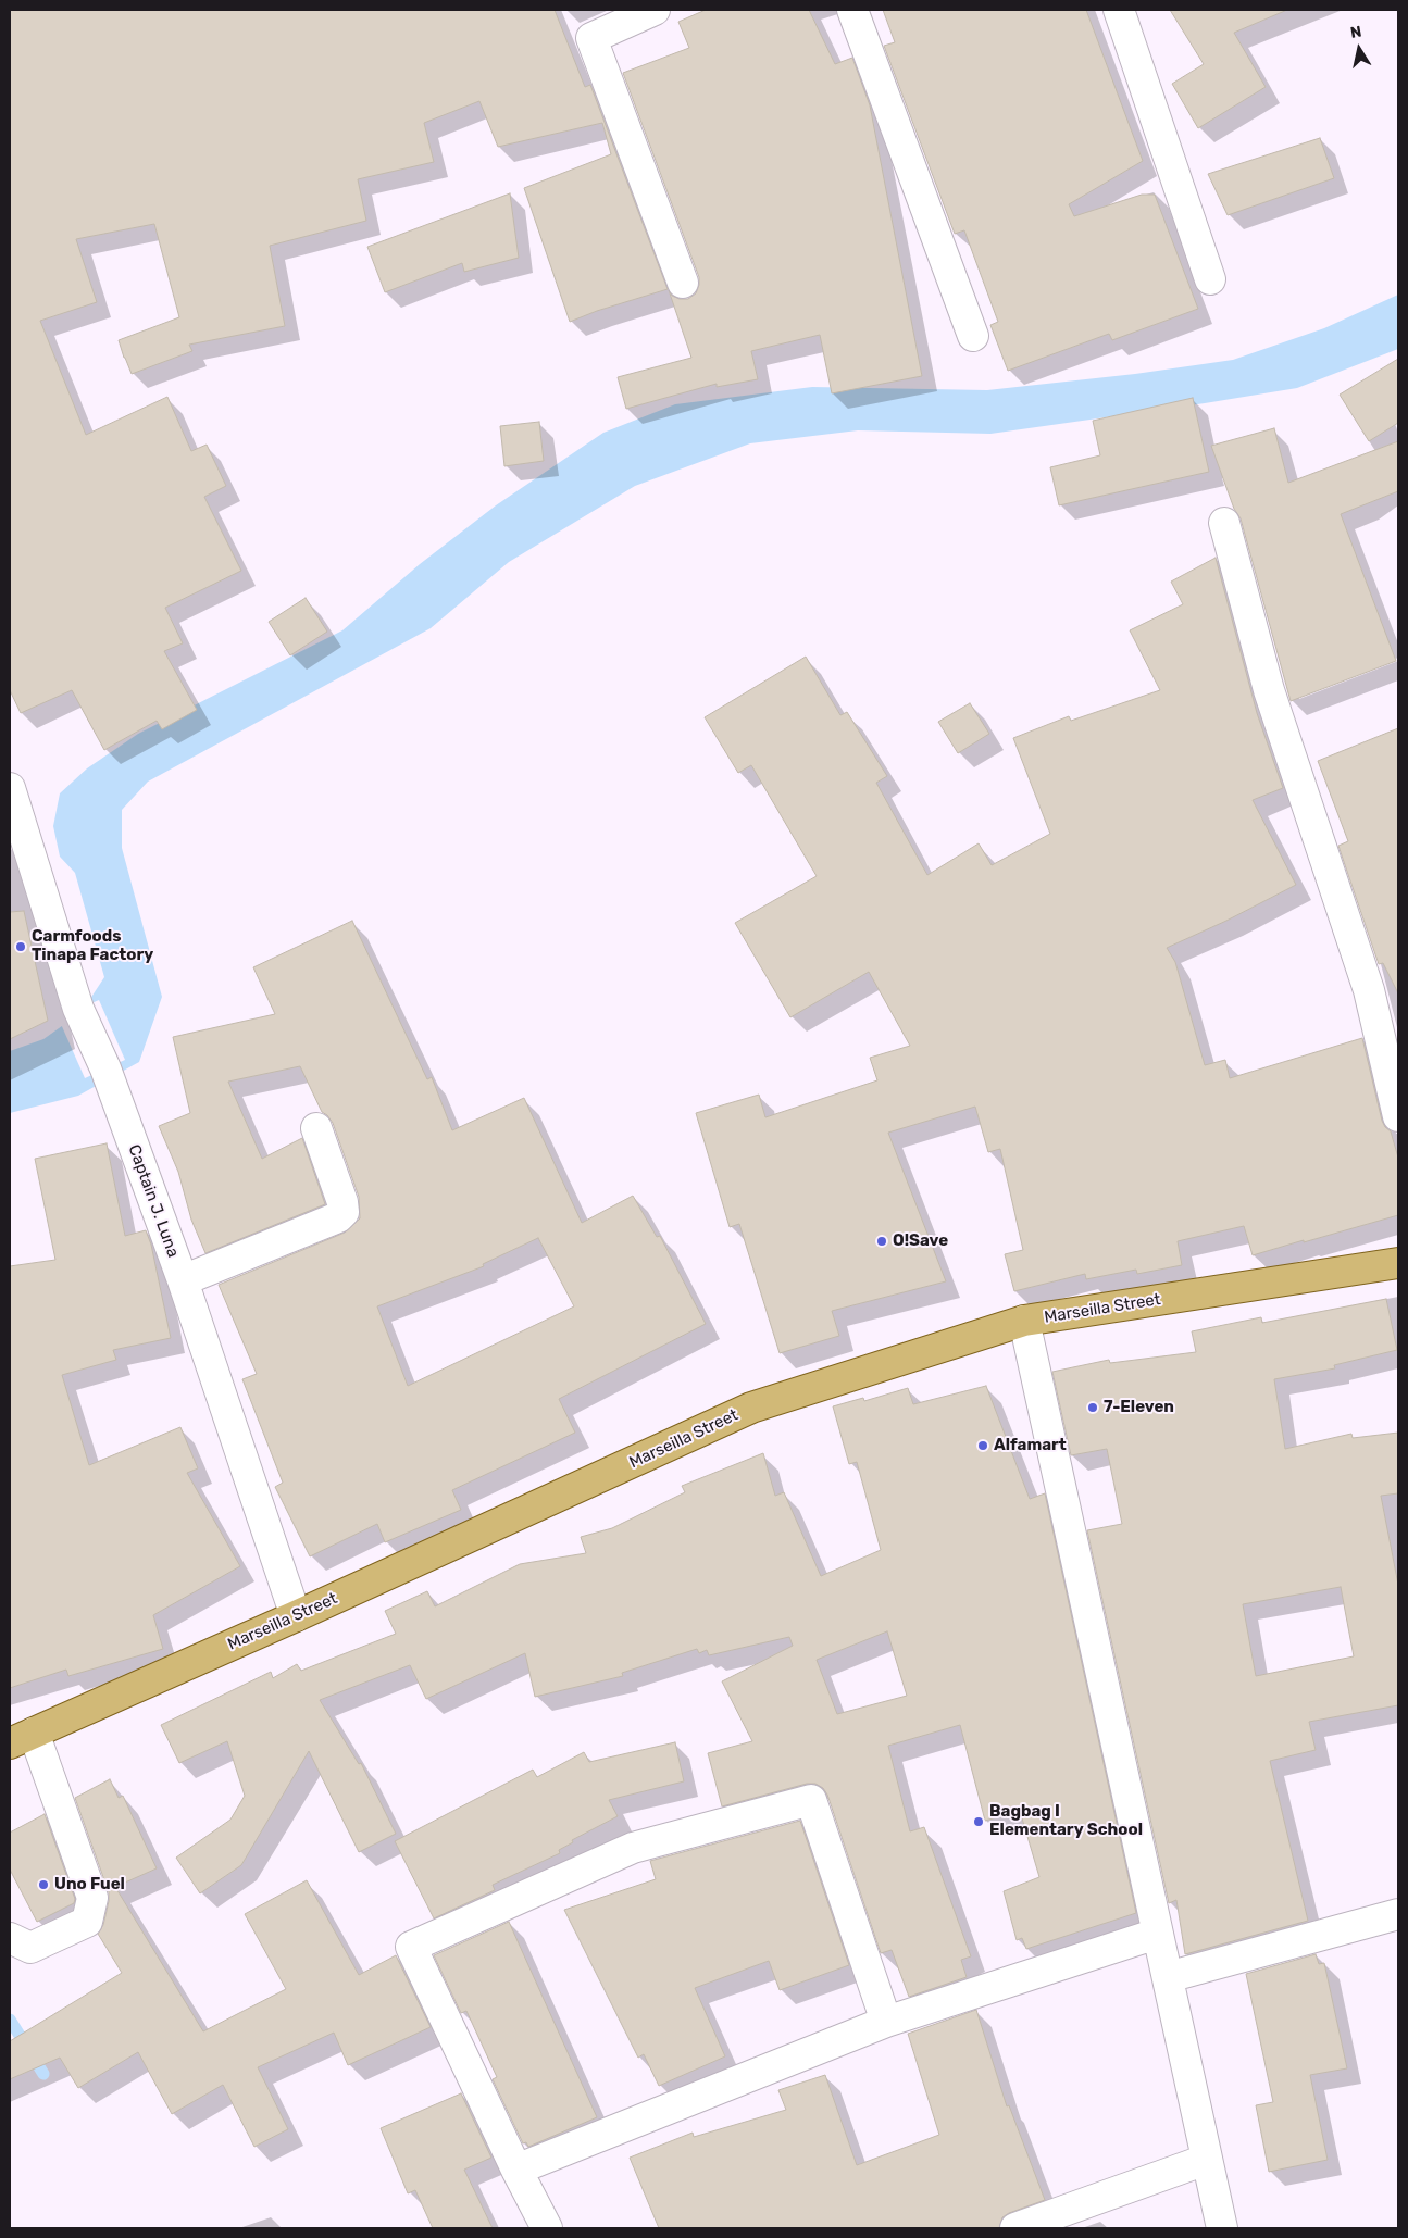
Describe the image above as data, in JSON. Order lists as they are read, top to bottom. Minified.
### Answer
{"streets":{"main road":["Marseilla Street"],"street":["Captain J. Luna"]},"crossings":[["Captain J. Luna","Marseilla Street"]],"places":["Carmfoods Tinapa Factory","O!Save","7-Eleven","Alfamart","Bagbag I Elementary School","Uno Fuel"],"north":"top"}
